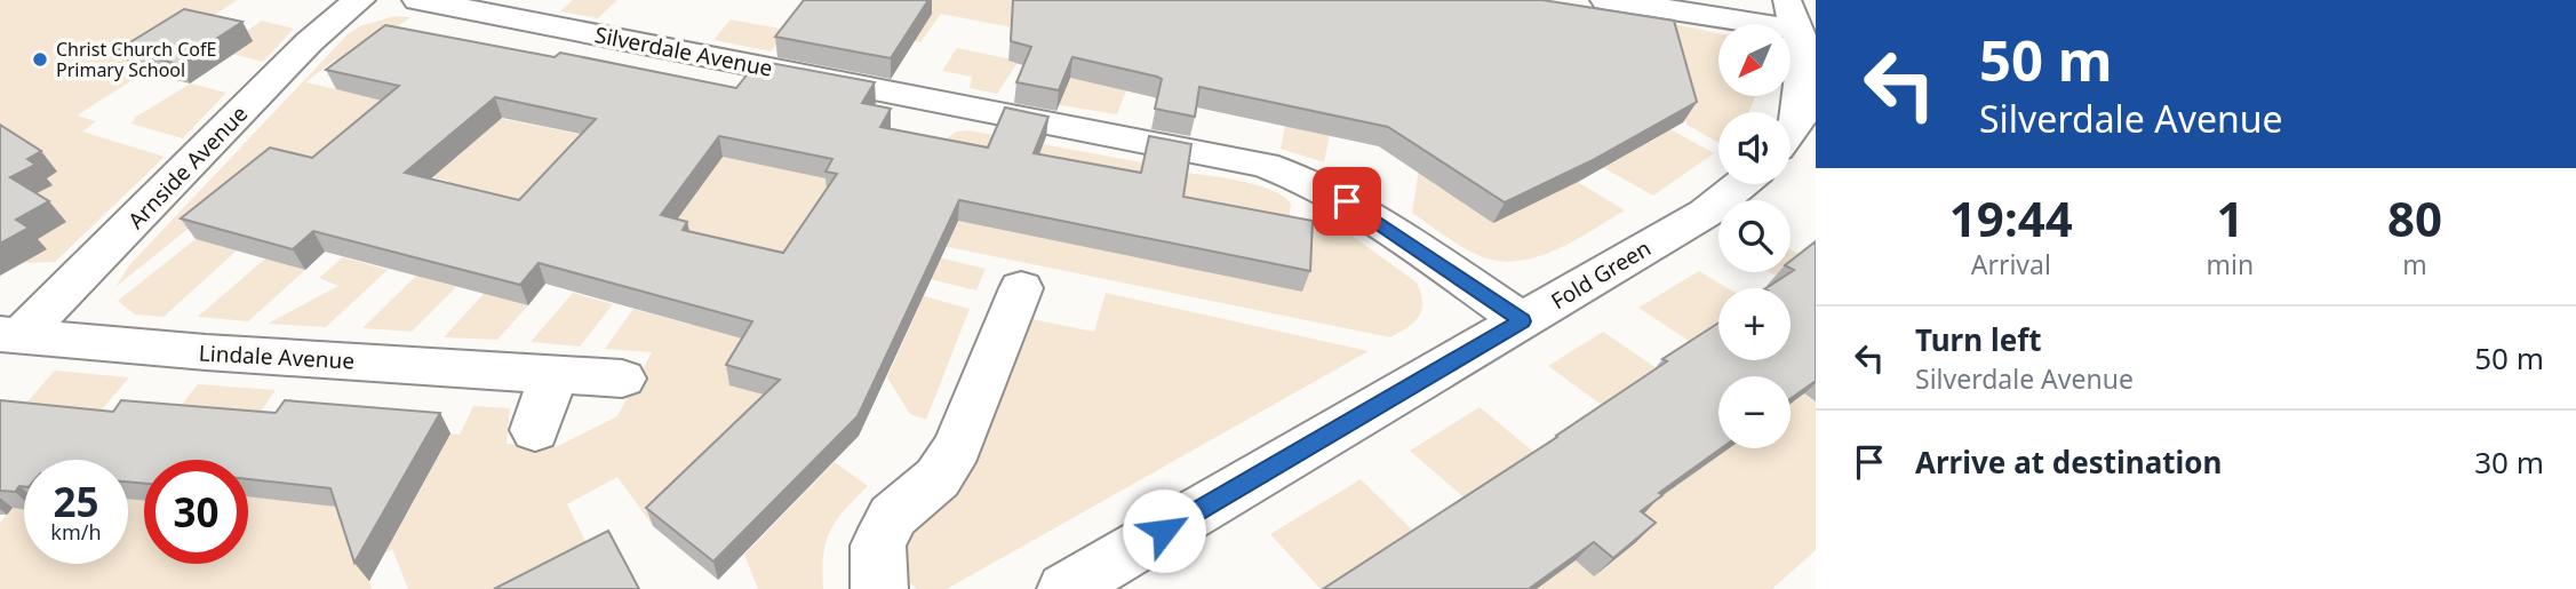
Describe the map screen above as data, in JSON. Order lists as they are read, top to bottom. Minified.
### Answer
{"streets":{"street":["Silverdale Avenue","Arnside Avenue","Fold Green","Lindale Avenue"]},"crossings":[["Silverdale Avenue","Fold Green"],["Arnside Avenue","Lindale Avenue"]],"places":["Christ Church CofE Primary School"],"north":"bottom left","page":{"turn":["50 m","Silverdale Avenue"],"map_buttons":["+","−"],"eta":["19:44","Arrival","1","min","80","m"],"list":[{"name":"Turn left","note":"Silverdale Avenue","value":"50 m"},{"name":"Arrive at destination","value":"30 m"}],"speed":"25 km/h","limit":"30"}}
